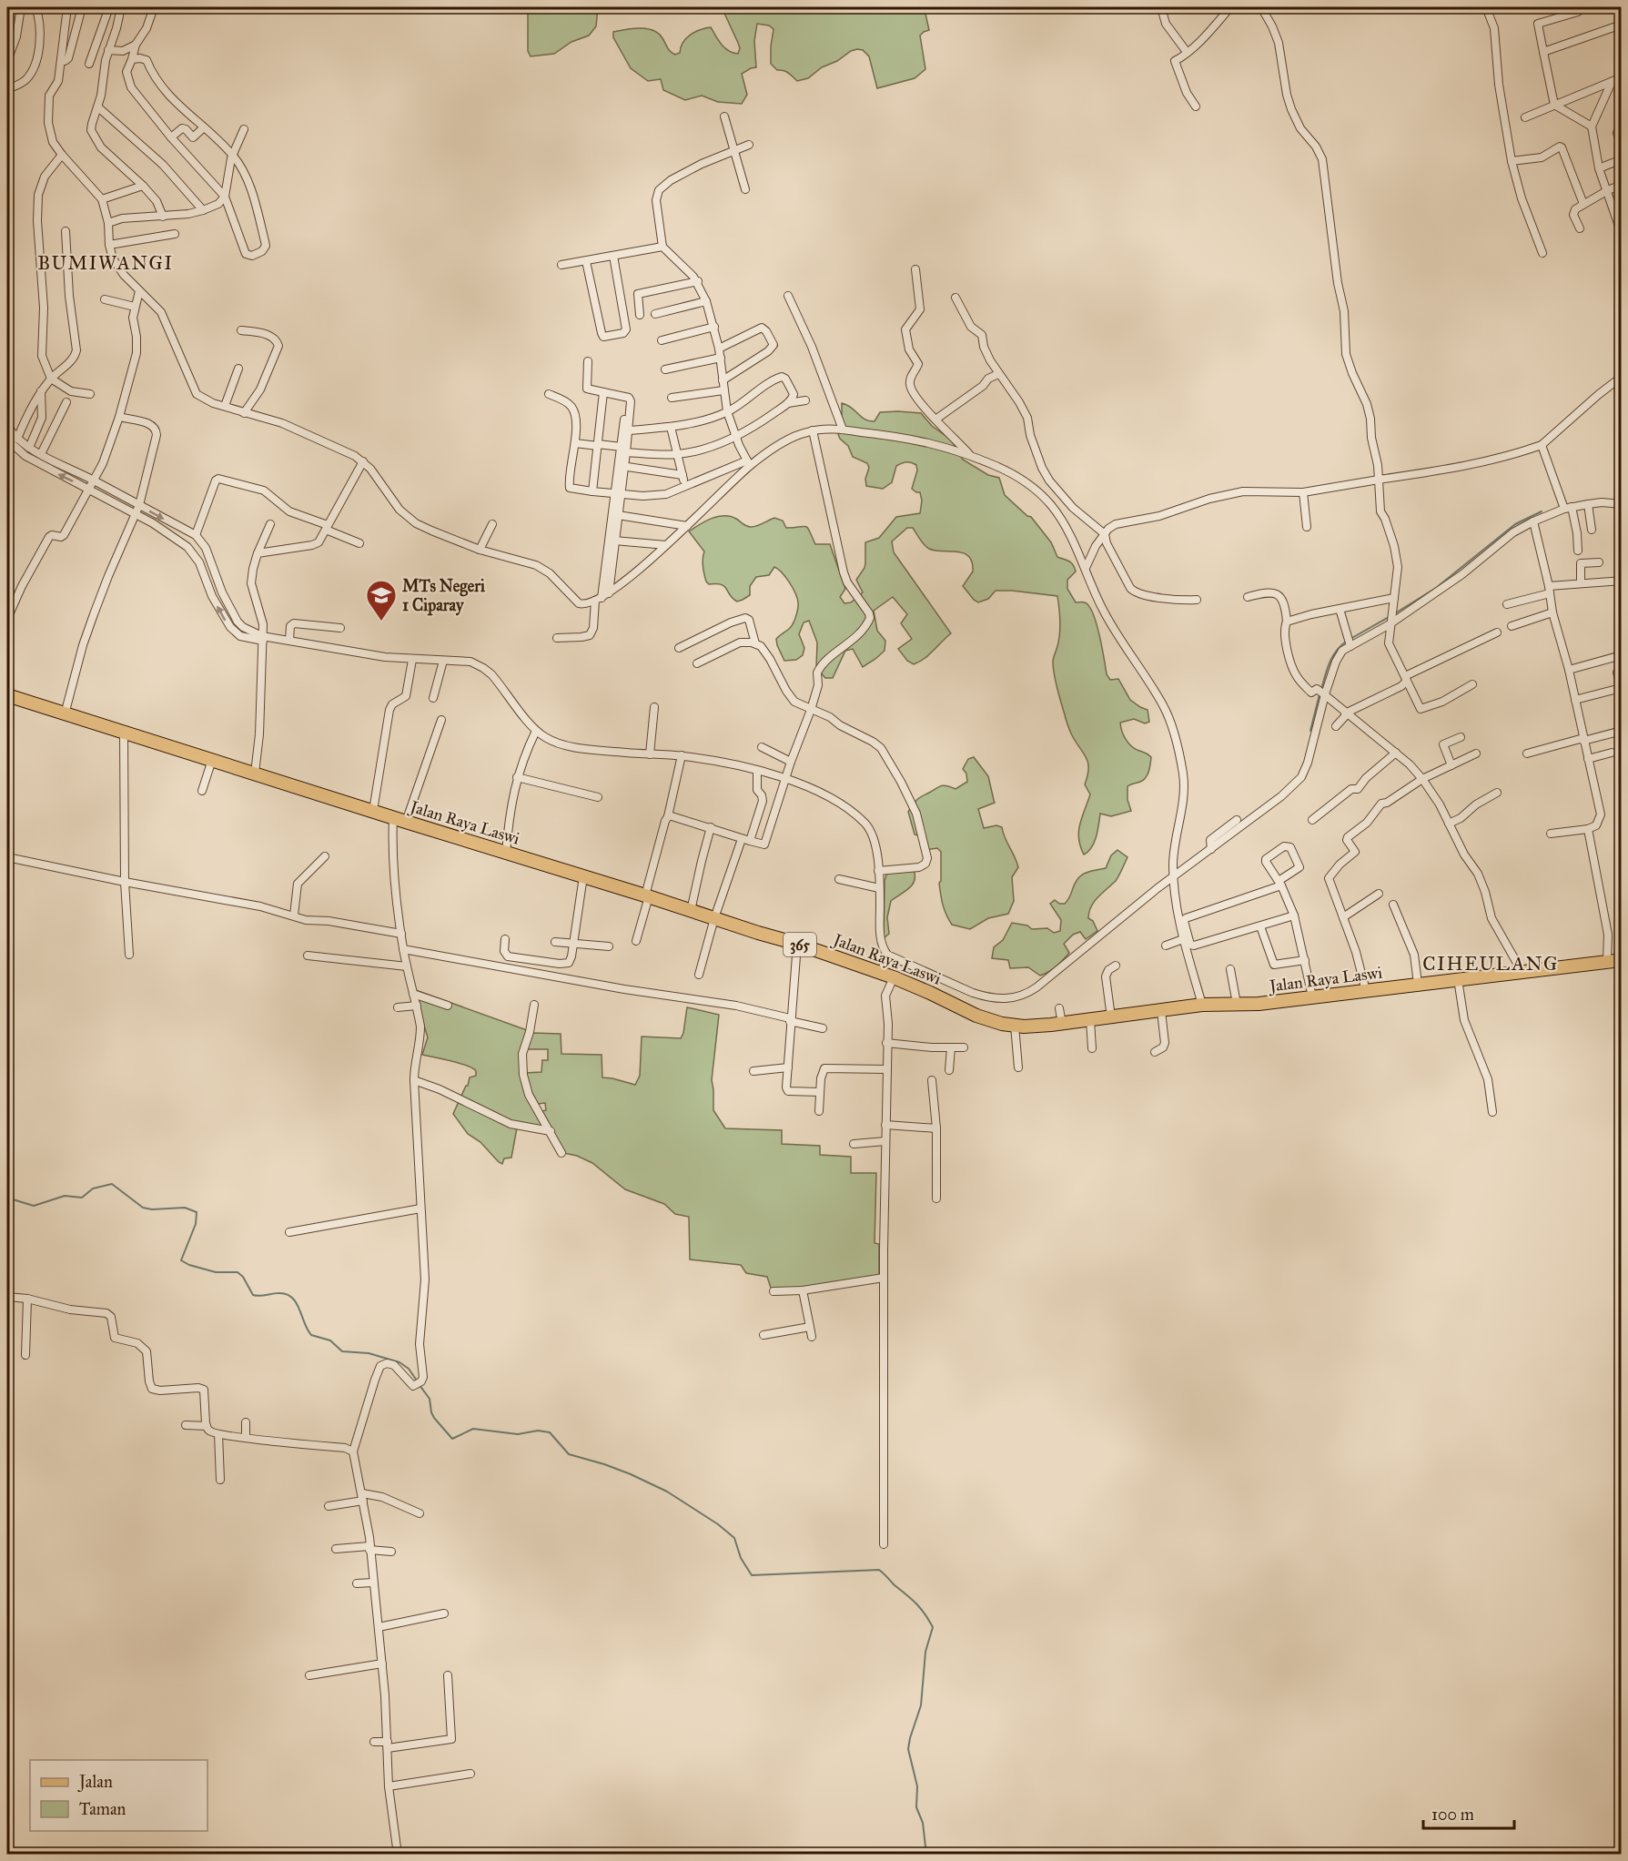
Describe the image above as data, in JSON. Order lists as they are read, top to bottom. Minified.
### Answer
{"streets":{"main road":["Jalan Raya Laswi","365"]},"districts":["BUMIWANGI","CIHEULANG"],"places":{"school or university":["MTs Negeri 1 Ciparay"]},"legend":["Jalan","Taman"],"scale_bar":"100 m"}
